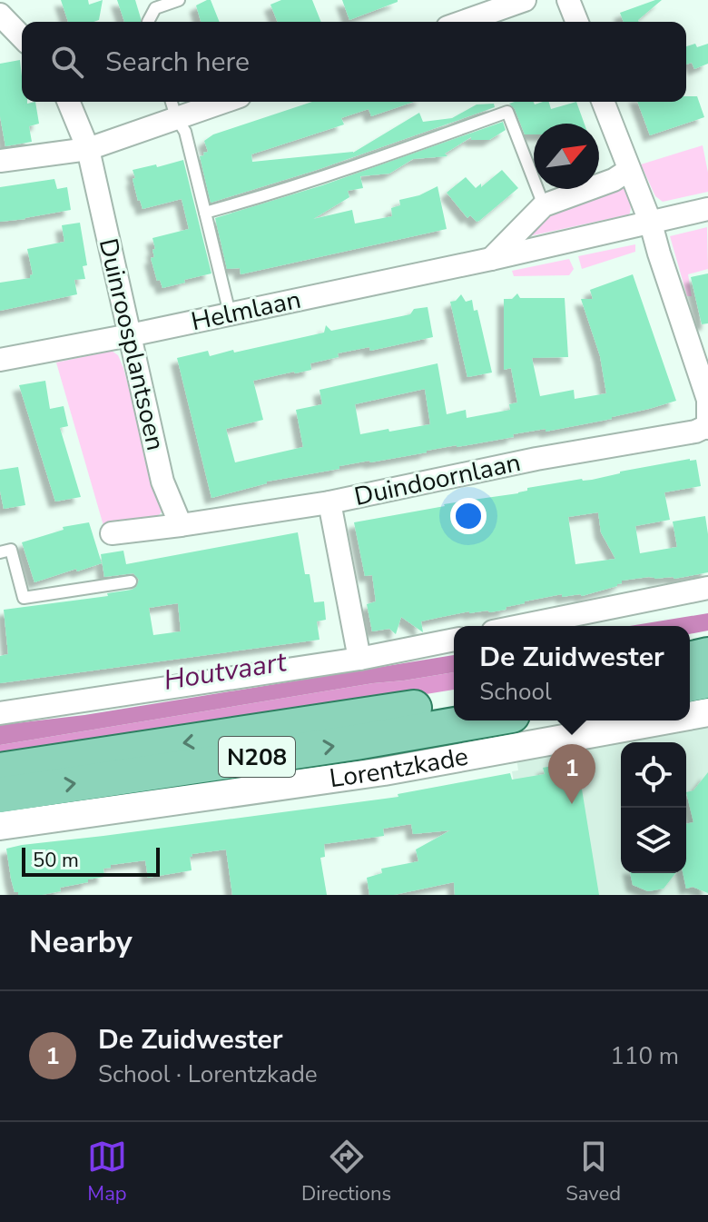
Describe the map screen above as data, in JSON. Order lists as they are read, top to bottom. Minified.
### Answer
{"streets":{"main road":["N208"],"street":["Helmlaan","Duinroosplantsoen","Duindoornlaan","Lorentzkade"]},"crossings":[["Helmlaan","Duinroosplantsoen"],["Duinroosplantsoen","Duindoornlaan"]],"water":["Houtvaart"],"scale_bar":"50 m","north":"top right","page":{"search":"Search here","popup":["De Zuidwester","School"],"pins":"1","scale":"50 m","heading":"Nearby","list":[{"mark":"1","name":"De Zuidwester","note":"School · Lorentzkade","value":"110 m"}],"nav":["Map","Directions","Saved"]}}
